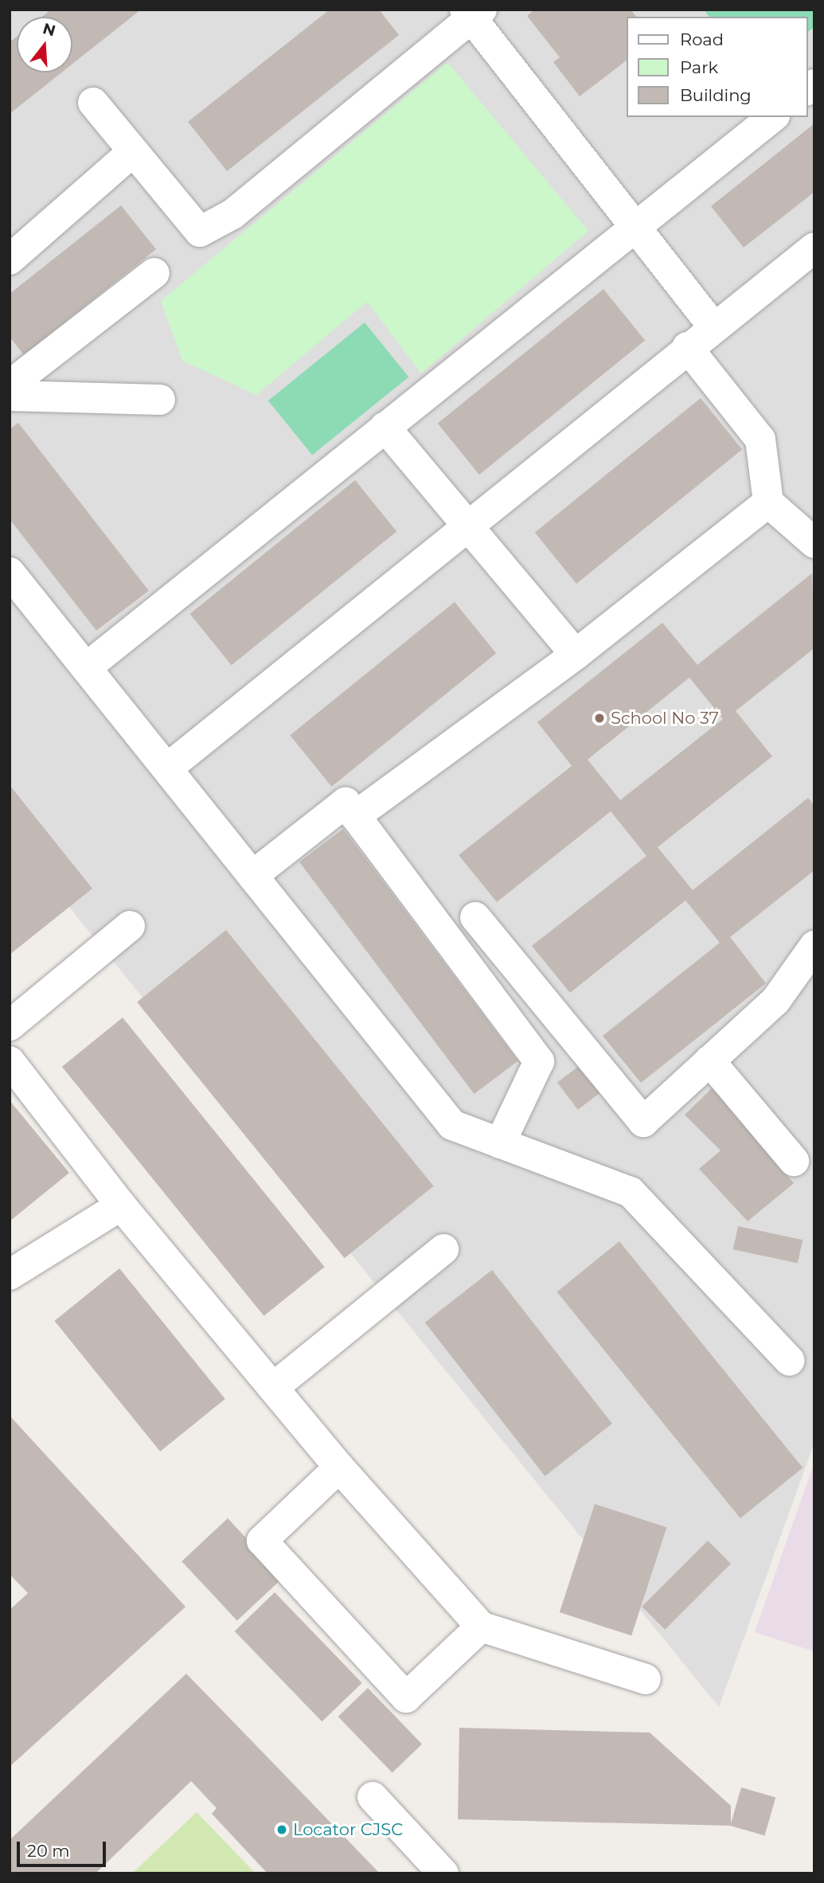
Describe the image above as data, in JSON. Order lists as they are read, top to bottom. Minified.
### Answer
{"places":["School No 37","Locator CJSC"],"legend":["Road","Park","Building"],"scale_bar":"20 m","north":"top"}
